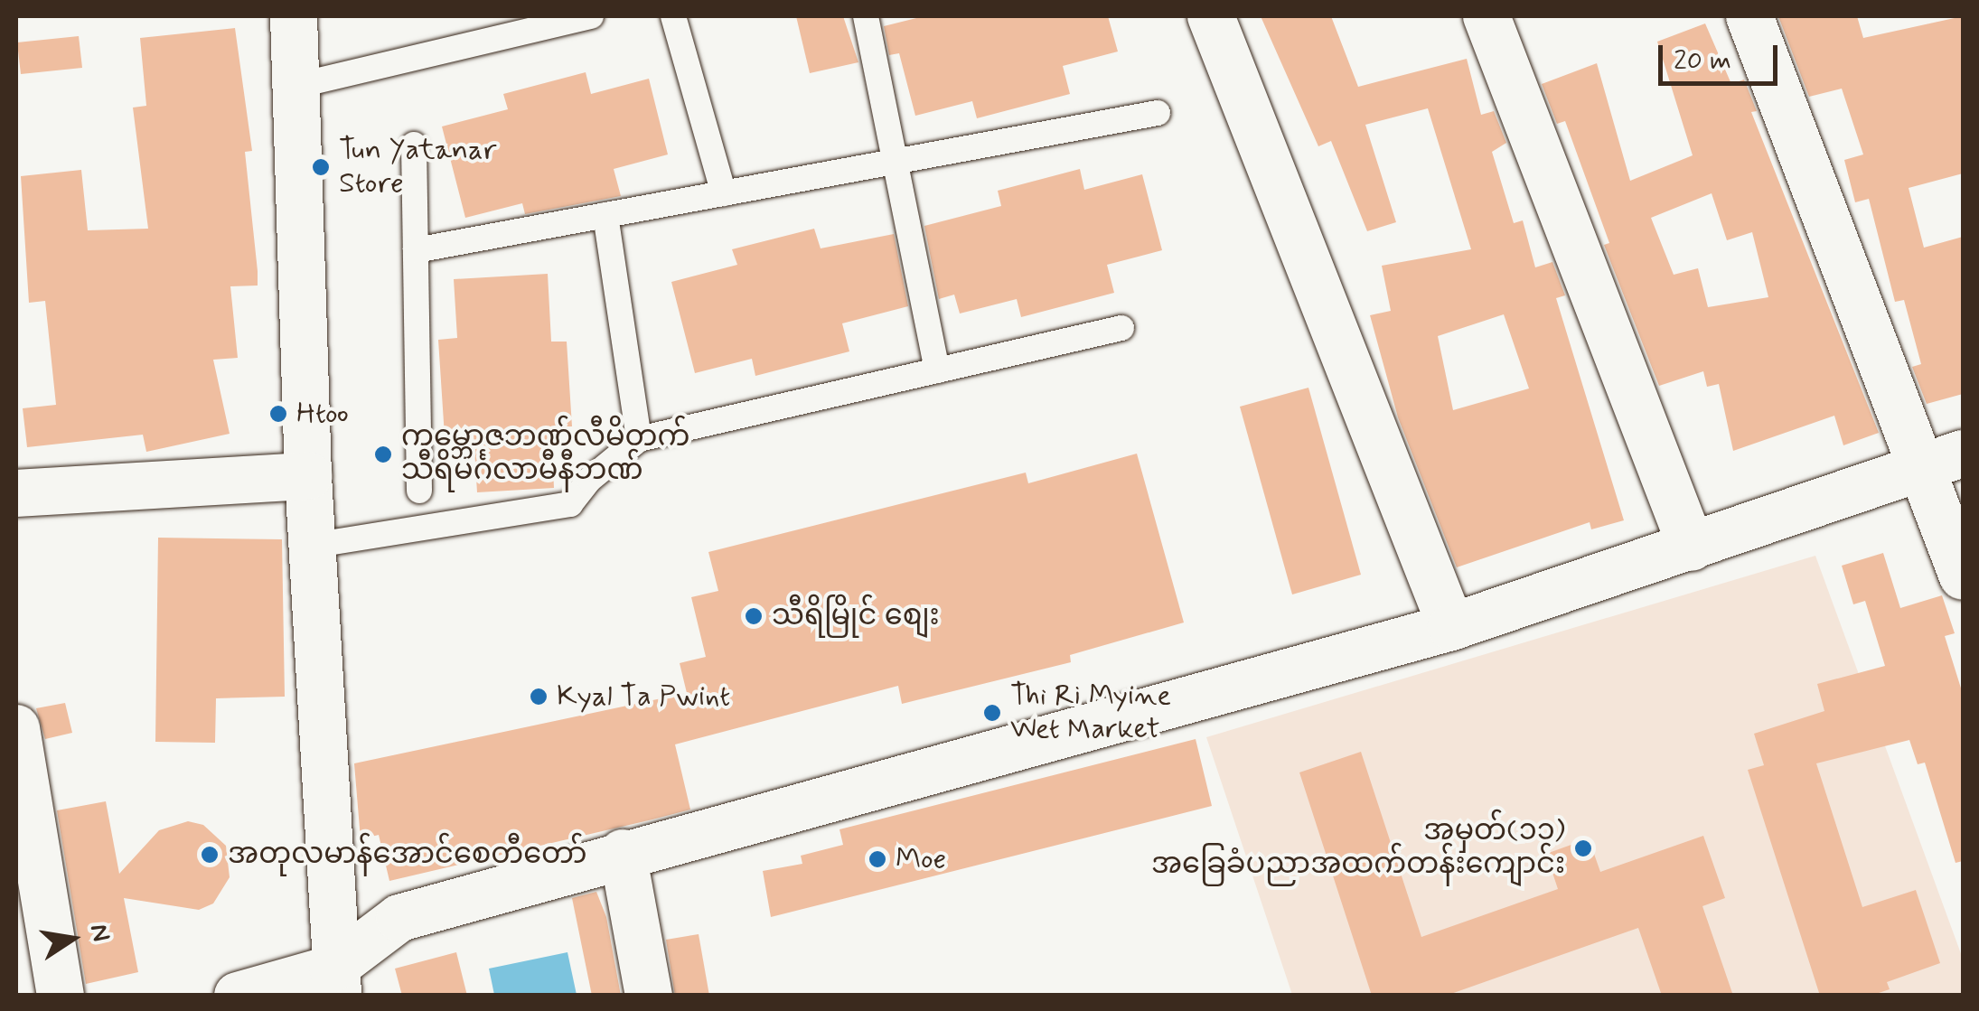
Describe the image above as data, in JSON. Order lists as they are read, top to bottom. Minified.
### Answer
{"places":["Tun Yatanar Store","Htoo","ကမ္ဘောဇဘဏ်လီမိတက် သီရိမင်္ဂလာမီနီဘဏ်","သီရိမြိုင် စျေး","Kyal Ta Pwint","Thi Ri Myine Wet Market","အမှတ်(၁၁) အခြေခံပညာအထက်တန်းကျောင်း","အတုလမာန်အောင်စေတီတော်","Moe"],"scale_bar":"20 m","north":"right"}
